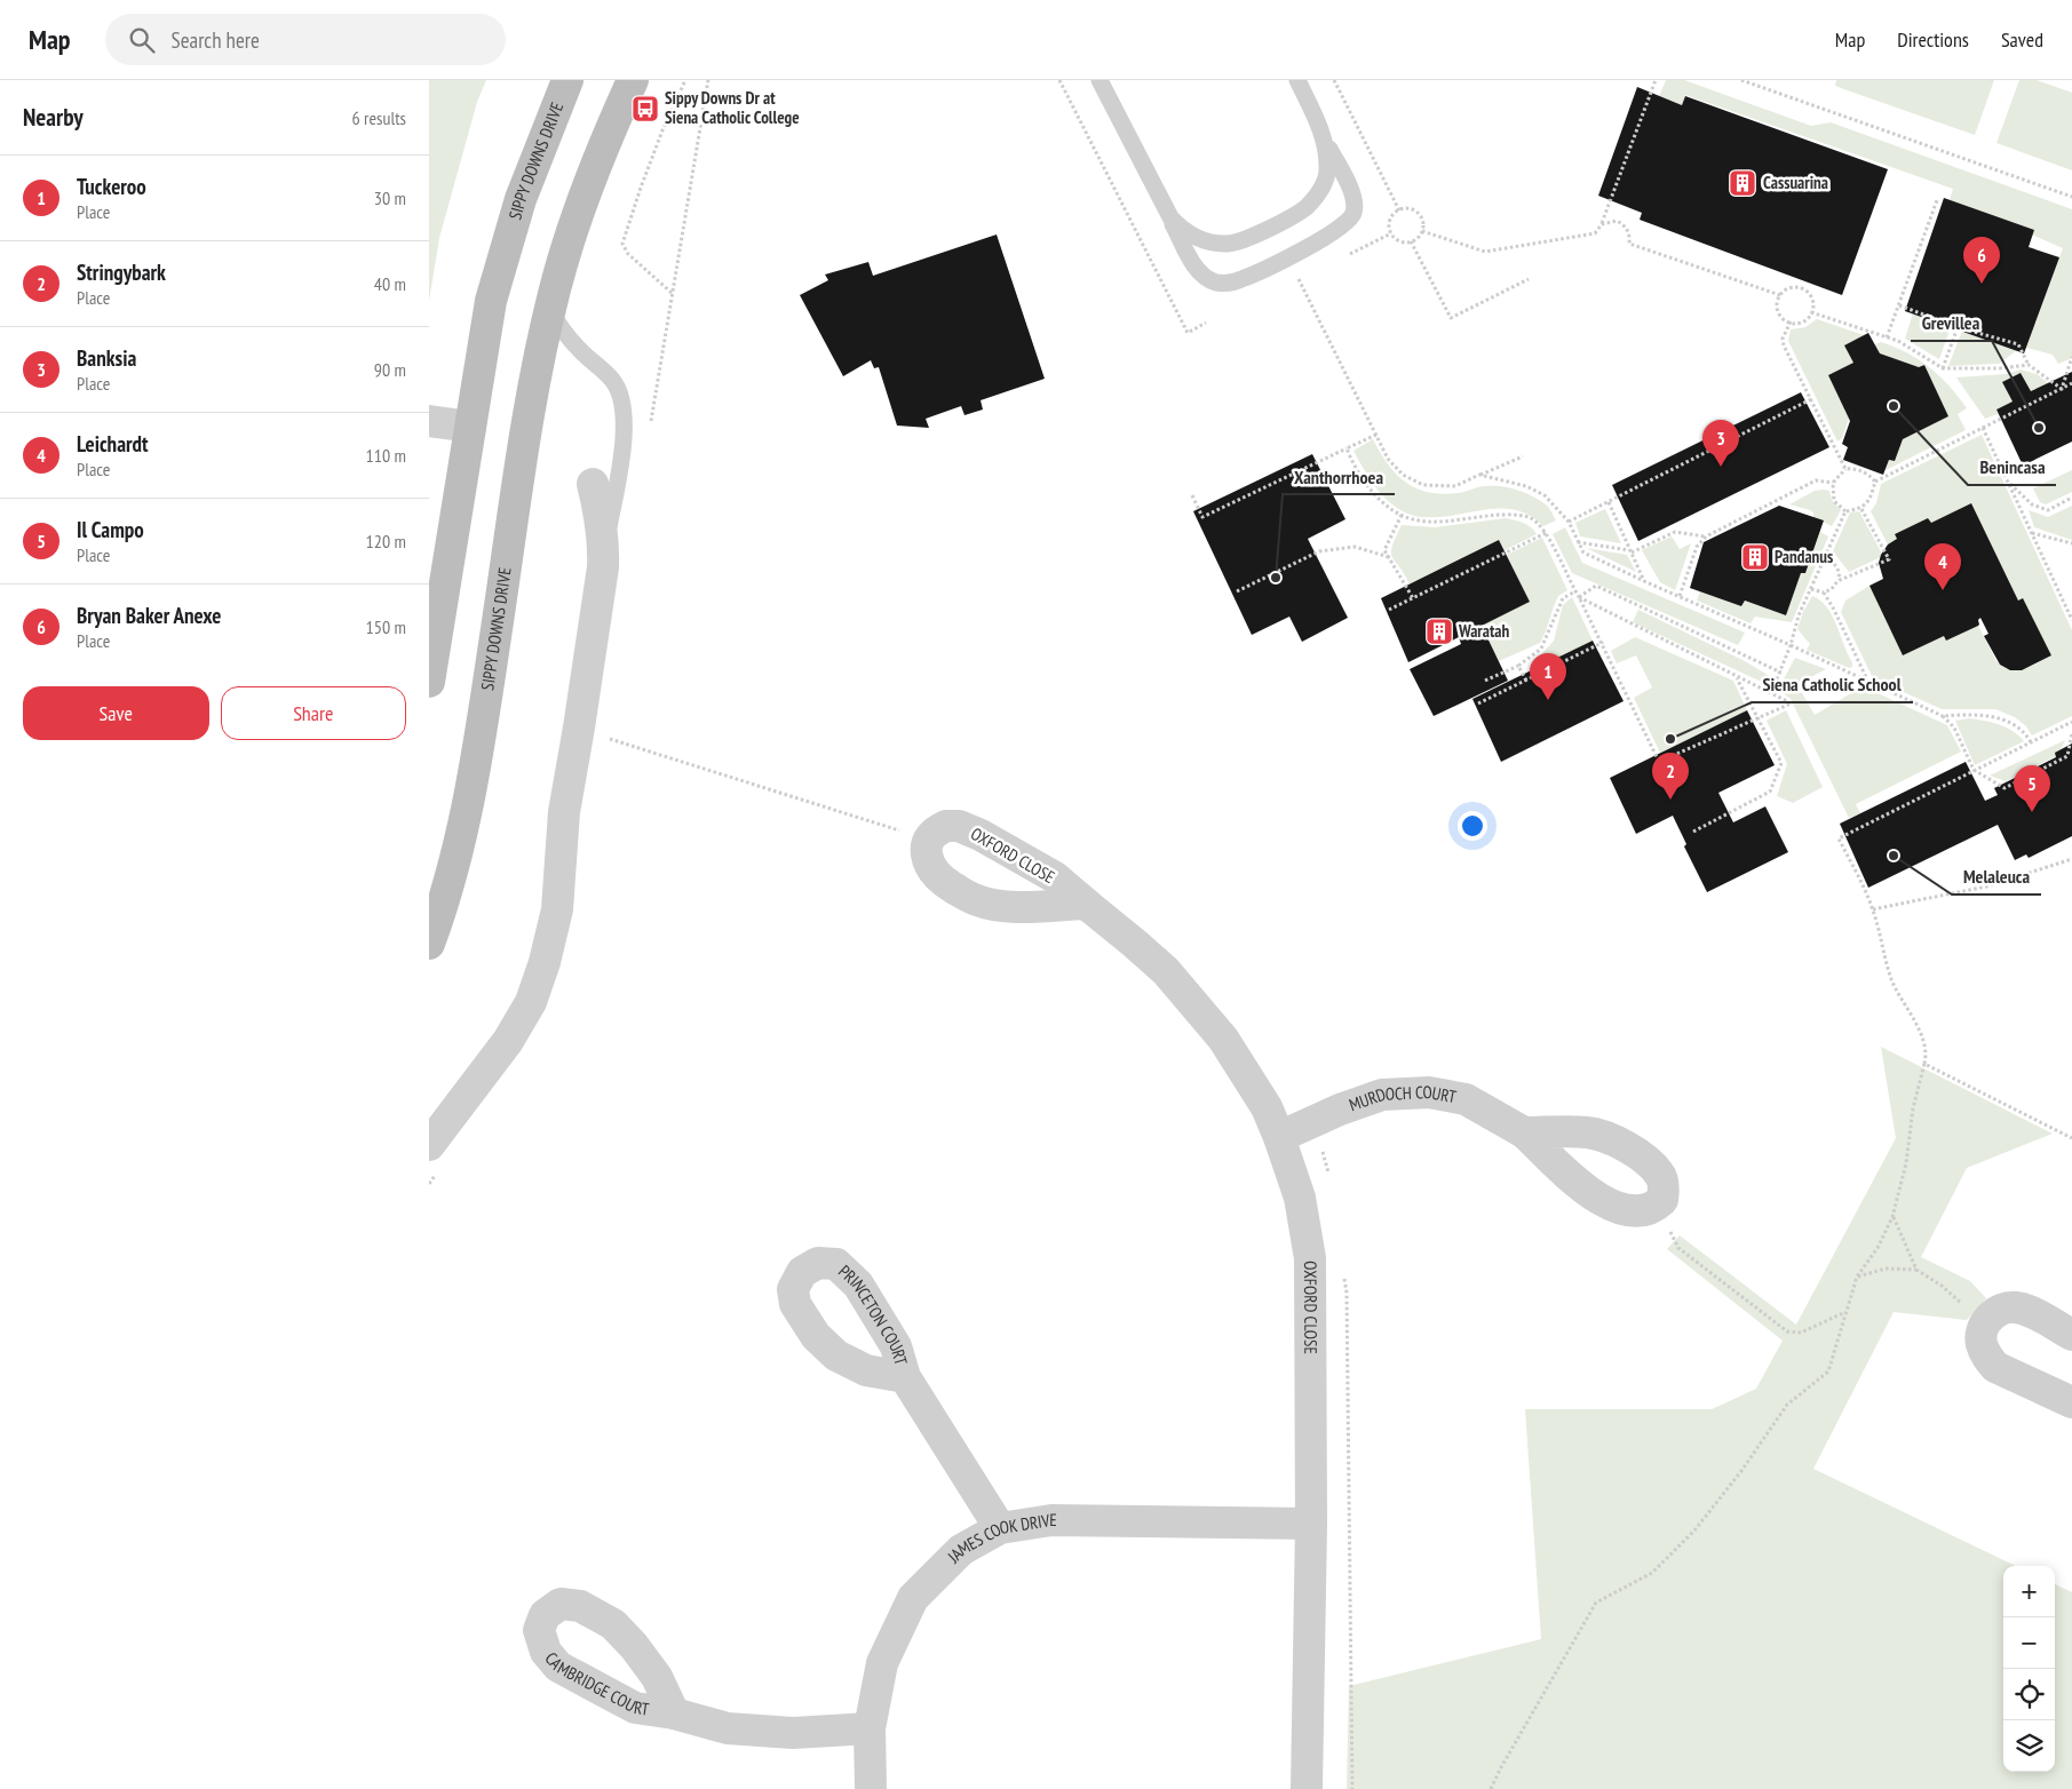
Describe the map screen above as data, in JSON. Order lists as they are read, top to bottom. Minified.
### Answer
{"streets":{"main road":["SIPPY DOWNS DRIVE"],"street":["OXFORD CLOSE","MURDOCH COURT","PRINCETON COURT","JAMES COOK DRIVE","CAMBRIDGE COURT"]},"crossings":[["OXFORD CLOSE","MURDOCH COURT"],["OXFORD CLOSE","JAMES COOK DRIVE"],["PRINCETON COURT","JAMES COOK DRIVE"],["JAMES COOK DRIVE","CAMBRIDGE COURT"]],"places":{"bus stop":["Sippy Downs Dr at Siena Catholic College"],"building":["Cassuarina","Pandanus","Waratah"],"other":["Benincasa","Grevillea","Xanthorrhoea","Siena Catholic School","Melaleuca"]},"page":{"header":"Map","search":"Search here","nav":["Map","Directions","Saved"],"heading":["Nearby","6 results"],"list":[{"mark":"1","name":"Tuckeroo","note":"Place","value":"30 m"},{"mark":"2","name":"Stringybark","note":"Place","value":"40 m"},{"mark":"3","name":"Banksia","note":"Place","value":"90 m"},{"mark":"4","name":"Leichardt","note":"Place","value":"110 m"},{"mark":"5","name":"Il Campo","note":"Place","value":"120 m"},{"mark":"6","name":"Bryan Baker Anexe","note":"Place","value":"150 m"}],"pins":["6","3","4","1","2","5"],"buttons":["Save","Share"],"map_buttons":["+","−"]}}
